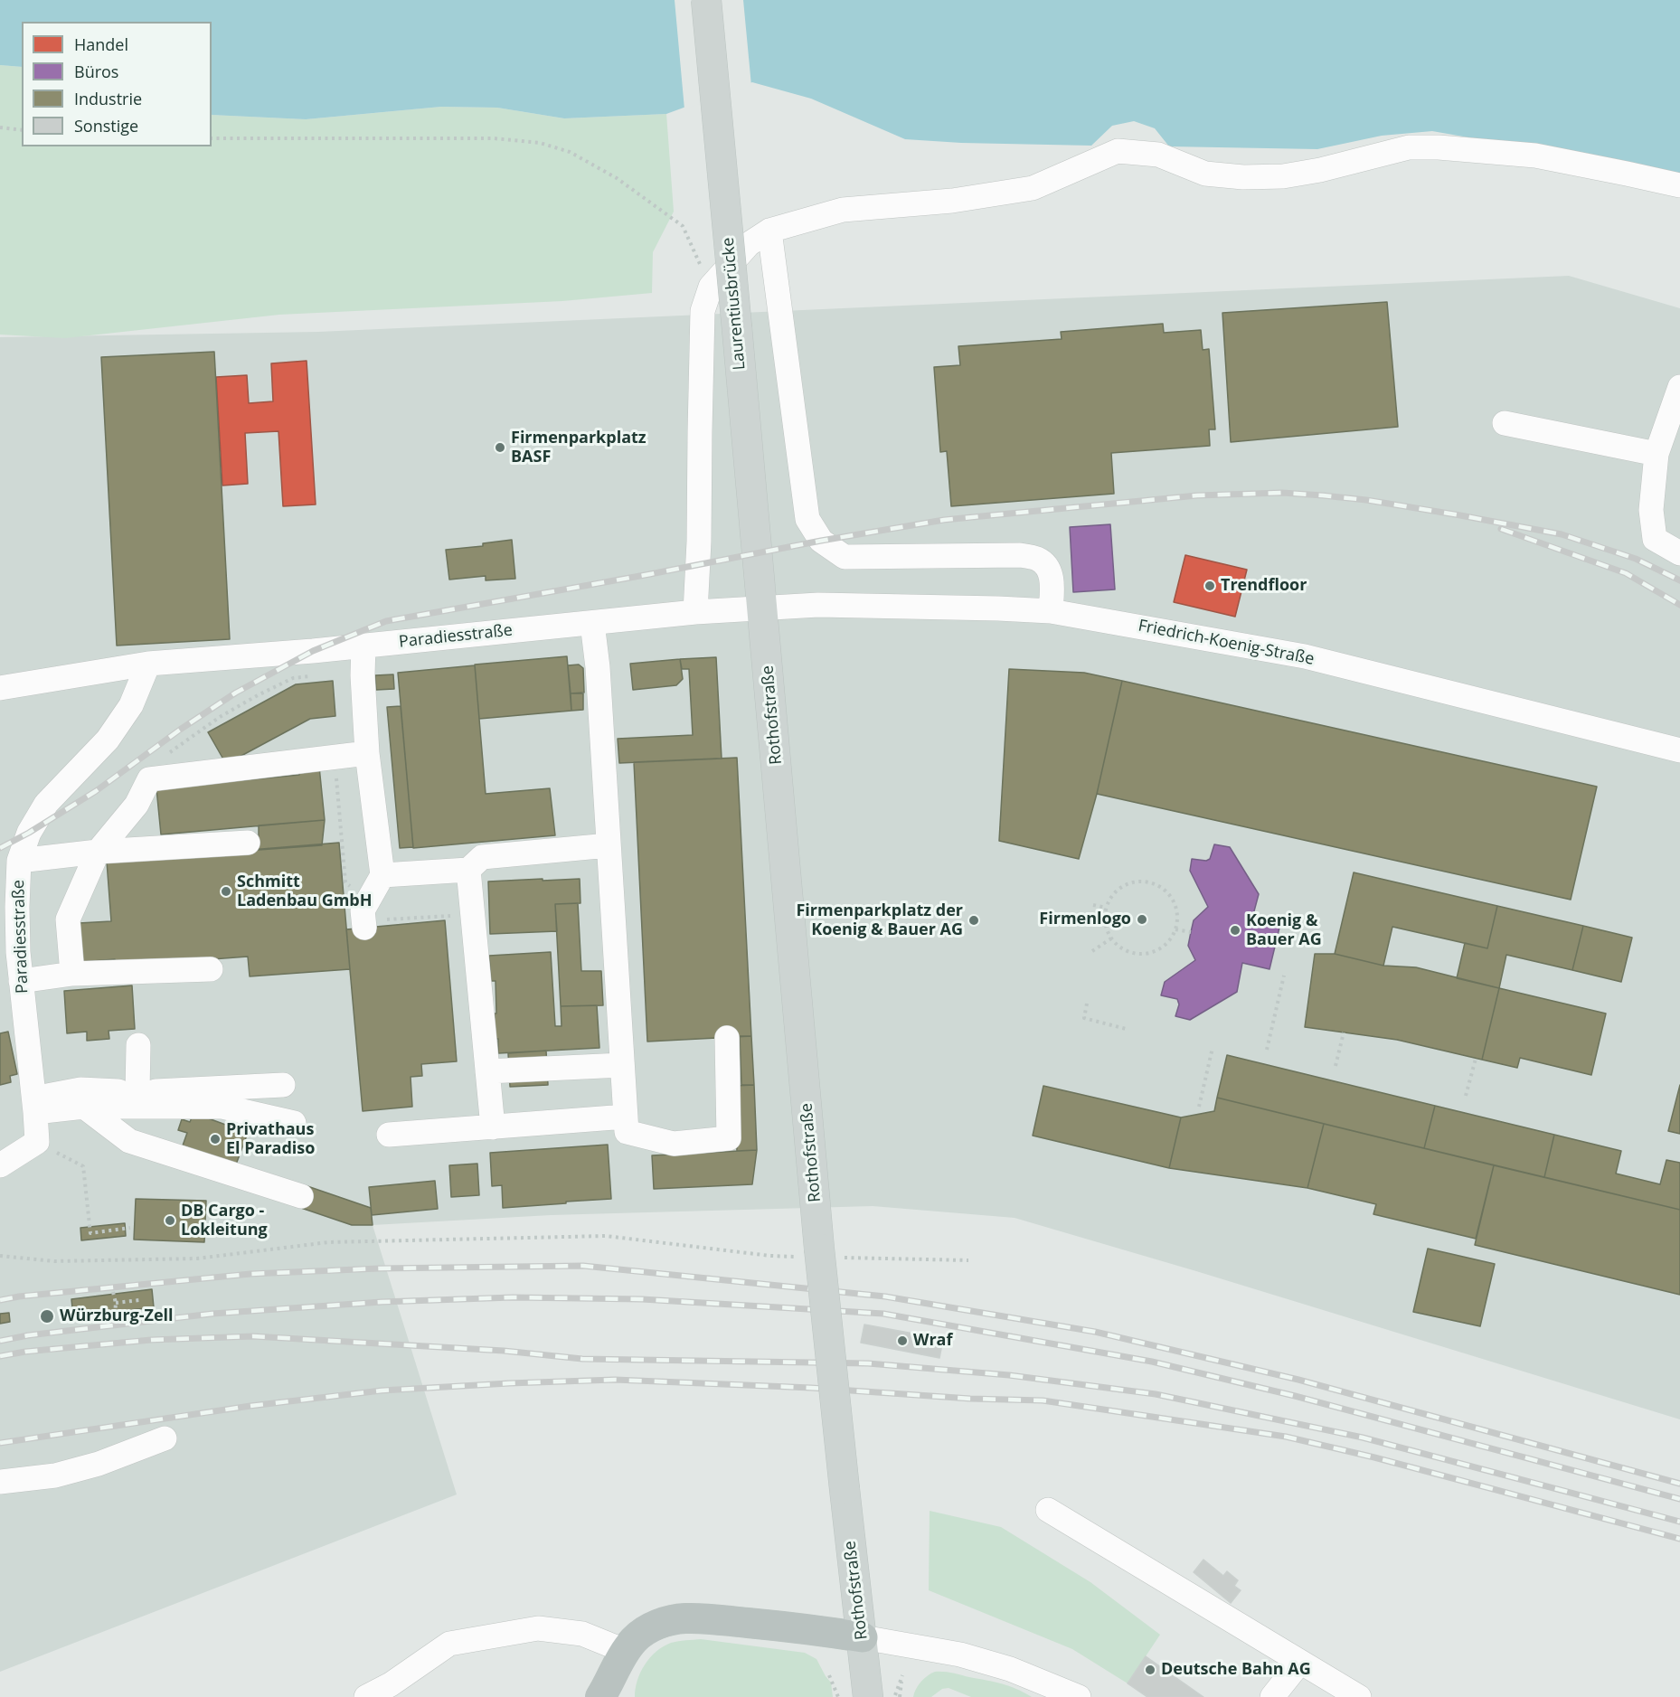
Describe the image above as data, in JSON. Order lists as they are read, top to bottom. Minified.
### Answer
{"streets":{"main road":["Laurentiusbrücke","Rothofstraße"],"street":["Paradiesstraße","Friedrich-Koenig-Straße"]},"crossings":[["Laurentiusbrücke","Paradiesstraße"],["Laurentiusbrücke","Friedrich-Koenig-Straße"],["Laurentiusbrücke","Rothofstraße"],["Paradiesstraße","Friedrich-Koenig-Straße"],["Paradiesstraße","Rothofstraße"],["Friedrich-Koenig-Straße","Rothofstraße"]],"places":["Firmenparkplatz BASF","Trendfloor","Schmitt Ladenbau GmbH","Firmenlogo","Firmenparkplatz der Koenig & Bauer AG","Koenig & Bauer AG","Privathaus El Paradiso","DB Cargo - Lokleitung","Würzburg-Zell","Wraf","Deutsche Bahn AG"],"legend":["Handel","Büros","Industrie","Sonstige"]}
